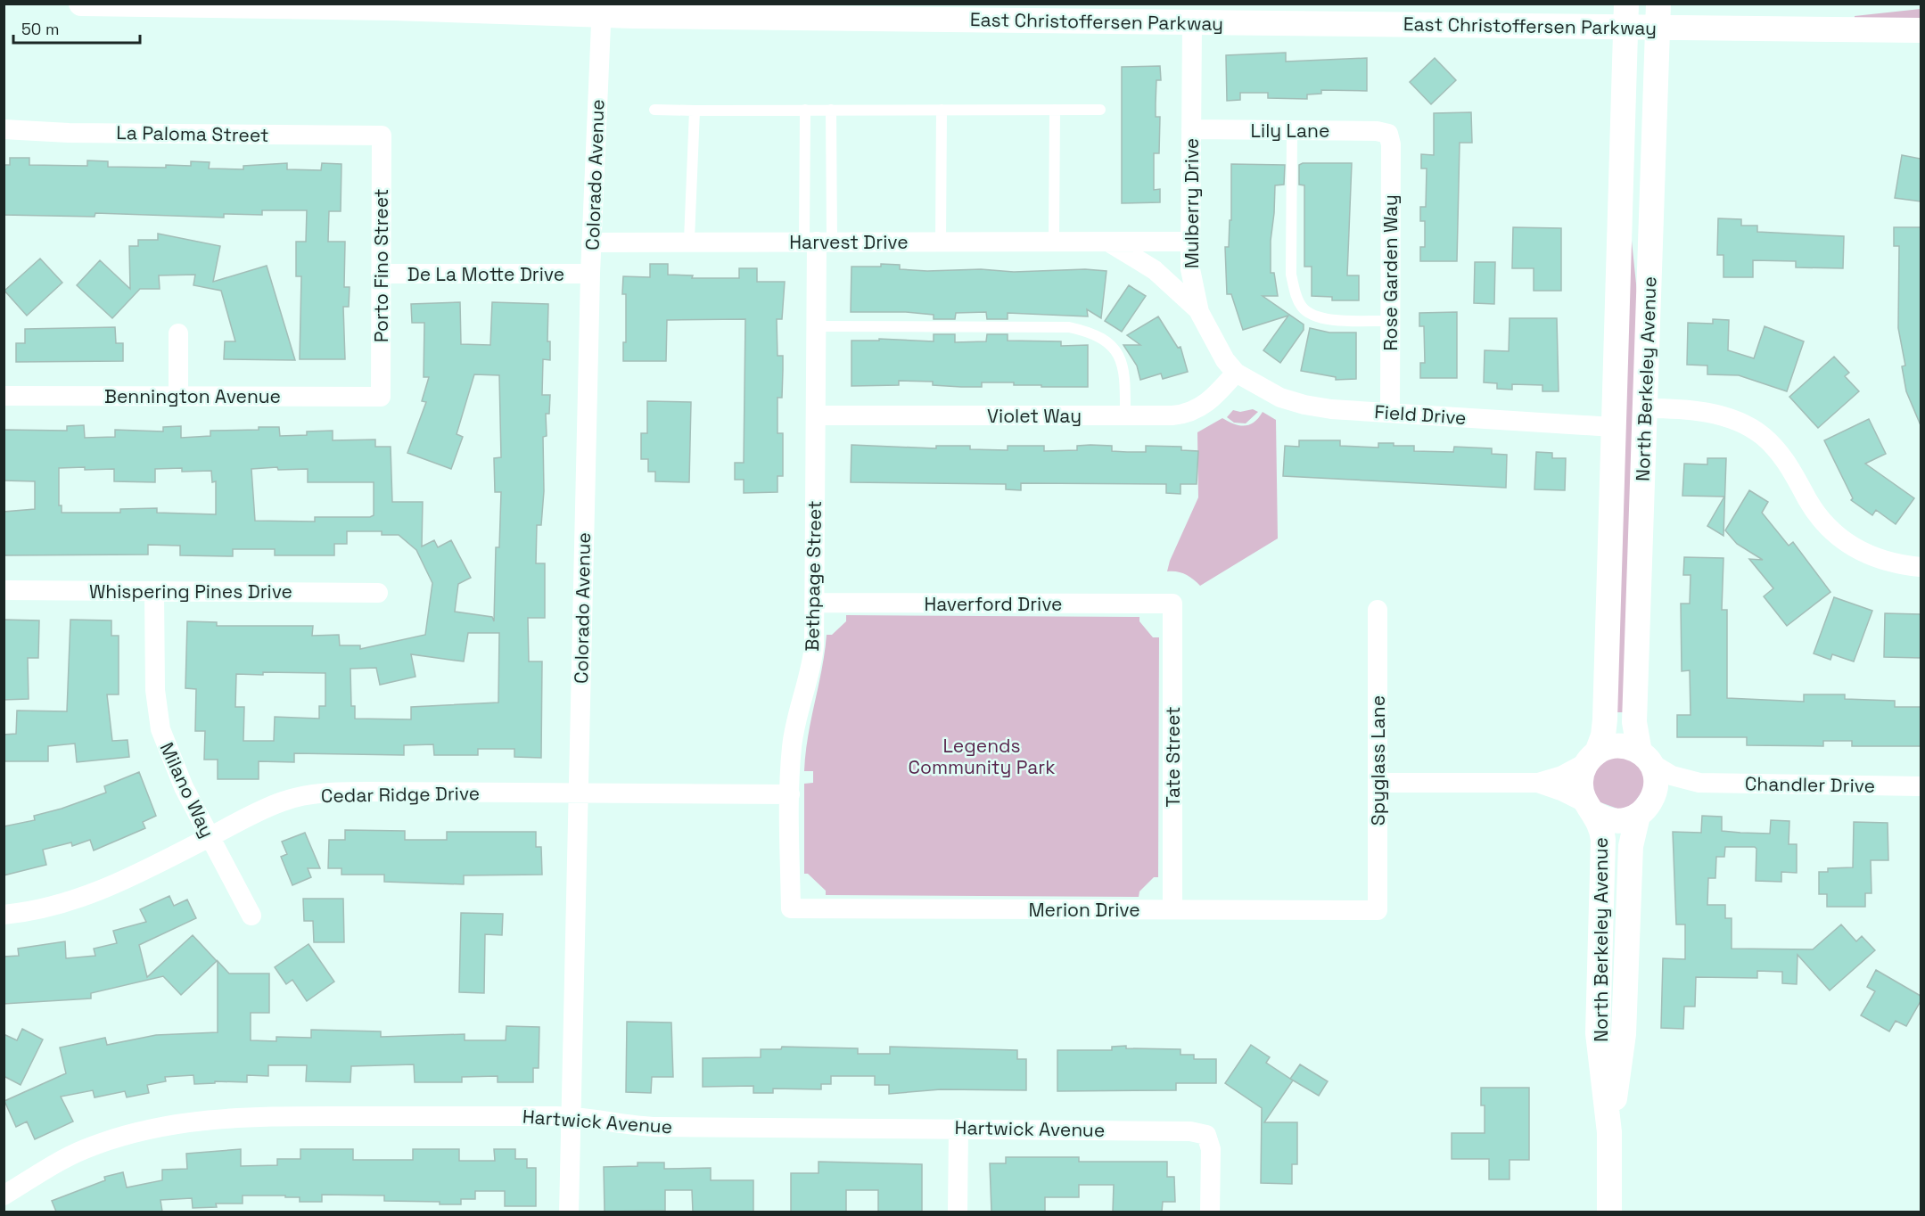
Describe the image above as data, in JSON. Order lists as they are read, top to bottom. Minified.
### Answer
{"streets":{"street":["East Christoffersen Parkway","Lily Lane","La Paloma Street","Colorado Avenue","Mulberry Drive","Harvest Drive","Porto Fino Street","Rose Garden Way","De La Motte Drive","North Berkeley Avenue","Bennington Avenue","Field Drive","Violet Way","Bethpage Street","Whispering Pines Drive","Haverford Drive","Tate Street","Spyglass Lane","Chandler Drive","Milano Way","Cedar Ridge Drive","Merion Drive","Hartwick Avenue"]},"crossings":[["East Christoffersen Parkway","Colorado Avenue"],["East Christoffersen Parkway","Mulberry Drive"],["East Christoffersen Parkway","North Berkeley Avenue"],["Lily Lane","Mulberry Drive"],["Lily Lane","Rose Garden Way"],["La Paloma Street","Porto Fino Street"],["Colorado Avenue","Harvest Drive"],["Colorado Avenue","De La Motte Drive"],["Colorado Avenue","Cedar Ridge Drive"],["Colorado Avenue","Hartwick Avenue"],["Mulberry Drive","Harvest Drive"],["Mulberry Drive","Field Drive"],["Mulberry Drive","Violet Way"],["Harvest Drive","Bethpage Street"],["Porto Fino Street","De La Motte Drive"],["Porto Fino Street","Bennington Avenue"],["Rose Garden Way","Field Drive"],["North Berkeley Avenue","Field Drive"],["North Berkeley Avenue","Chandler Drive"],["Field Drive","Violet Way"],["Violet Way","Bethpage Street"],["Bethpage Street","Haverford Drive"],["Bethpage Street","Cedar Ridge Drive"],["Bethpage Street","Merion Drive"],["Whispering Pines Drive","Milano Way"],["Haverford Drive","Tate Street"],["Tate Street","Merion Drive"],["Spyglass Lane","Merion Drive"],["Milano Way","Cedar Ridge Drive"]],"parks":["Legends Community Park"],"scale_bar":"50 m"}
